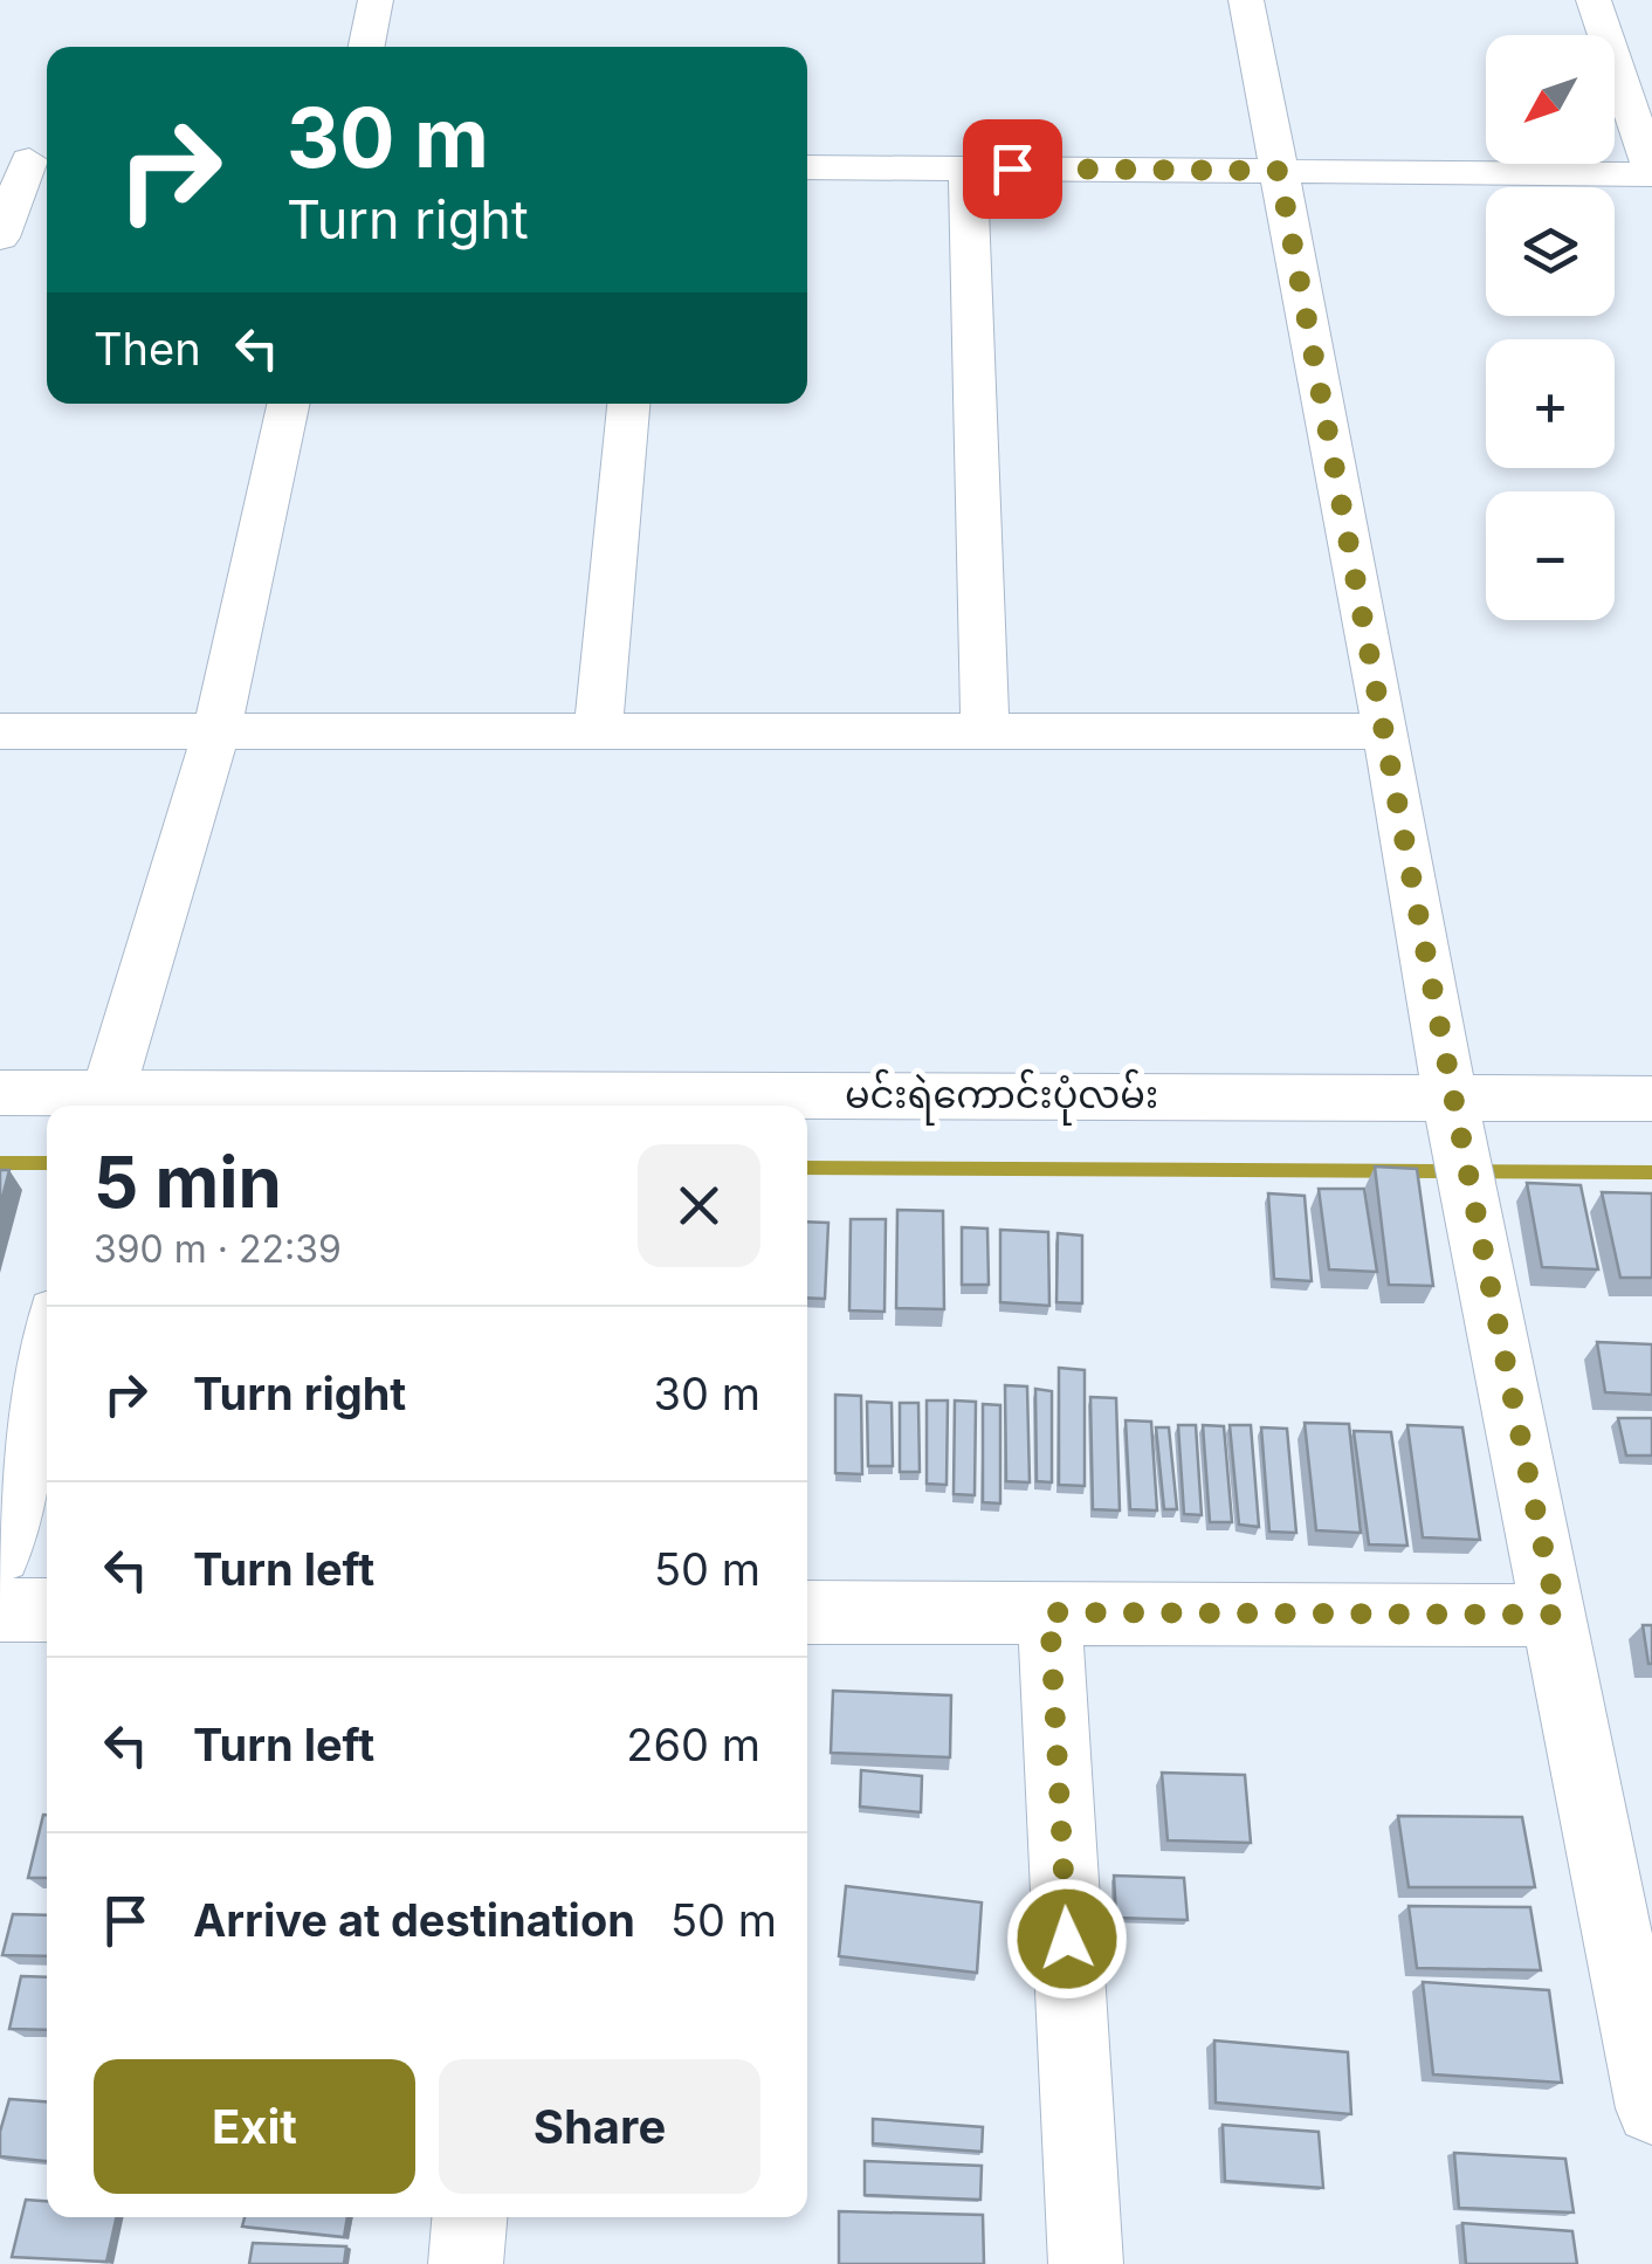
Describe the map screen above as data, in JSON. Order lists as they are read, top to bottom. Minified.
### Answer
{"streets":{"street":["မင်းရဲကောင်းပုံလမ်း"]},"north":"bottom left","page":{"map_buttons":["+","−"],"turn":["30 m","Turn right"],"then":"Then","heading":["5 min","390 m · 22:39"],"list":[{"name":"Turn right","value":"30 m"},{"name":"Turn left","value":"50 m"},{"name":"Turn left","value":"260 m"},{"name":"Arrive at destination","value":"50 m"}],"buttons":["Exit","Share"]}}
